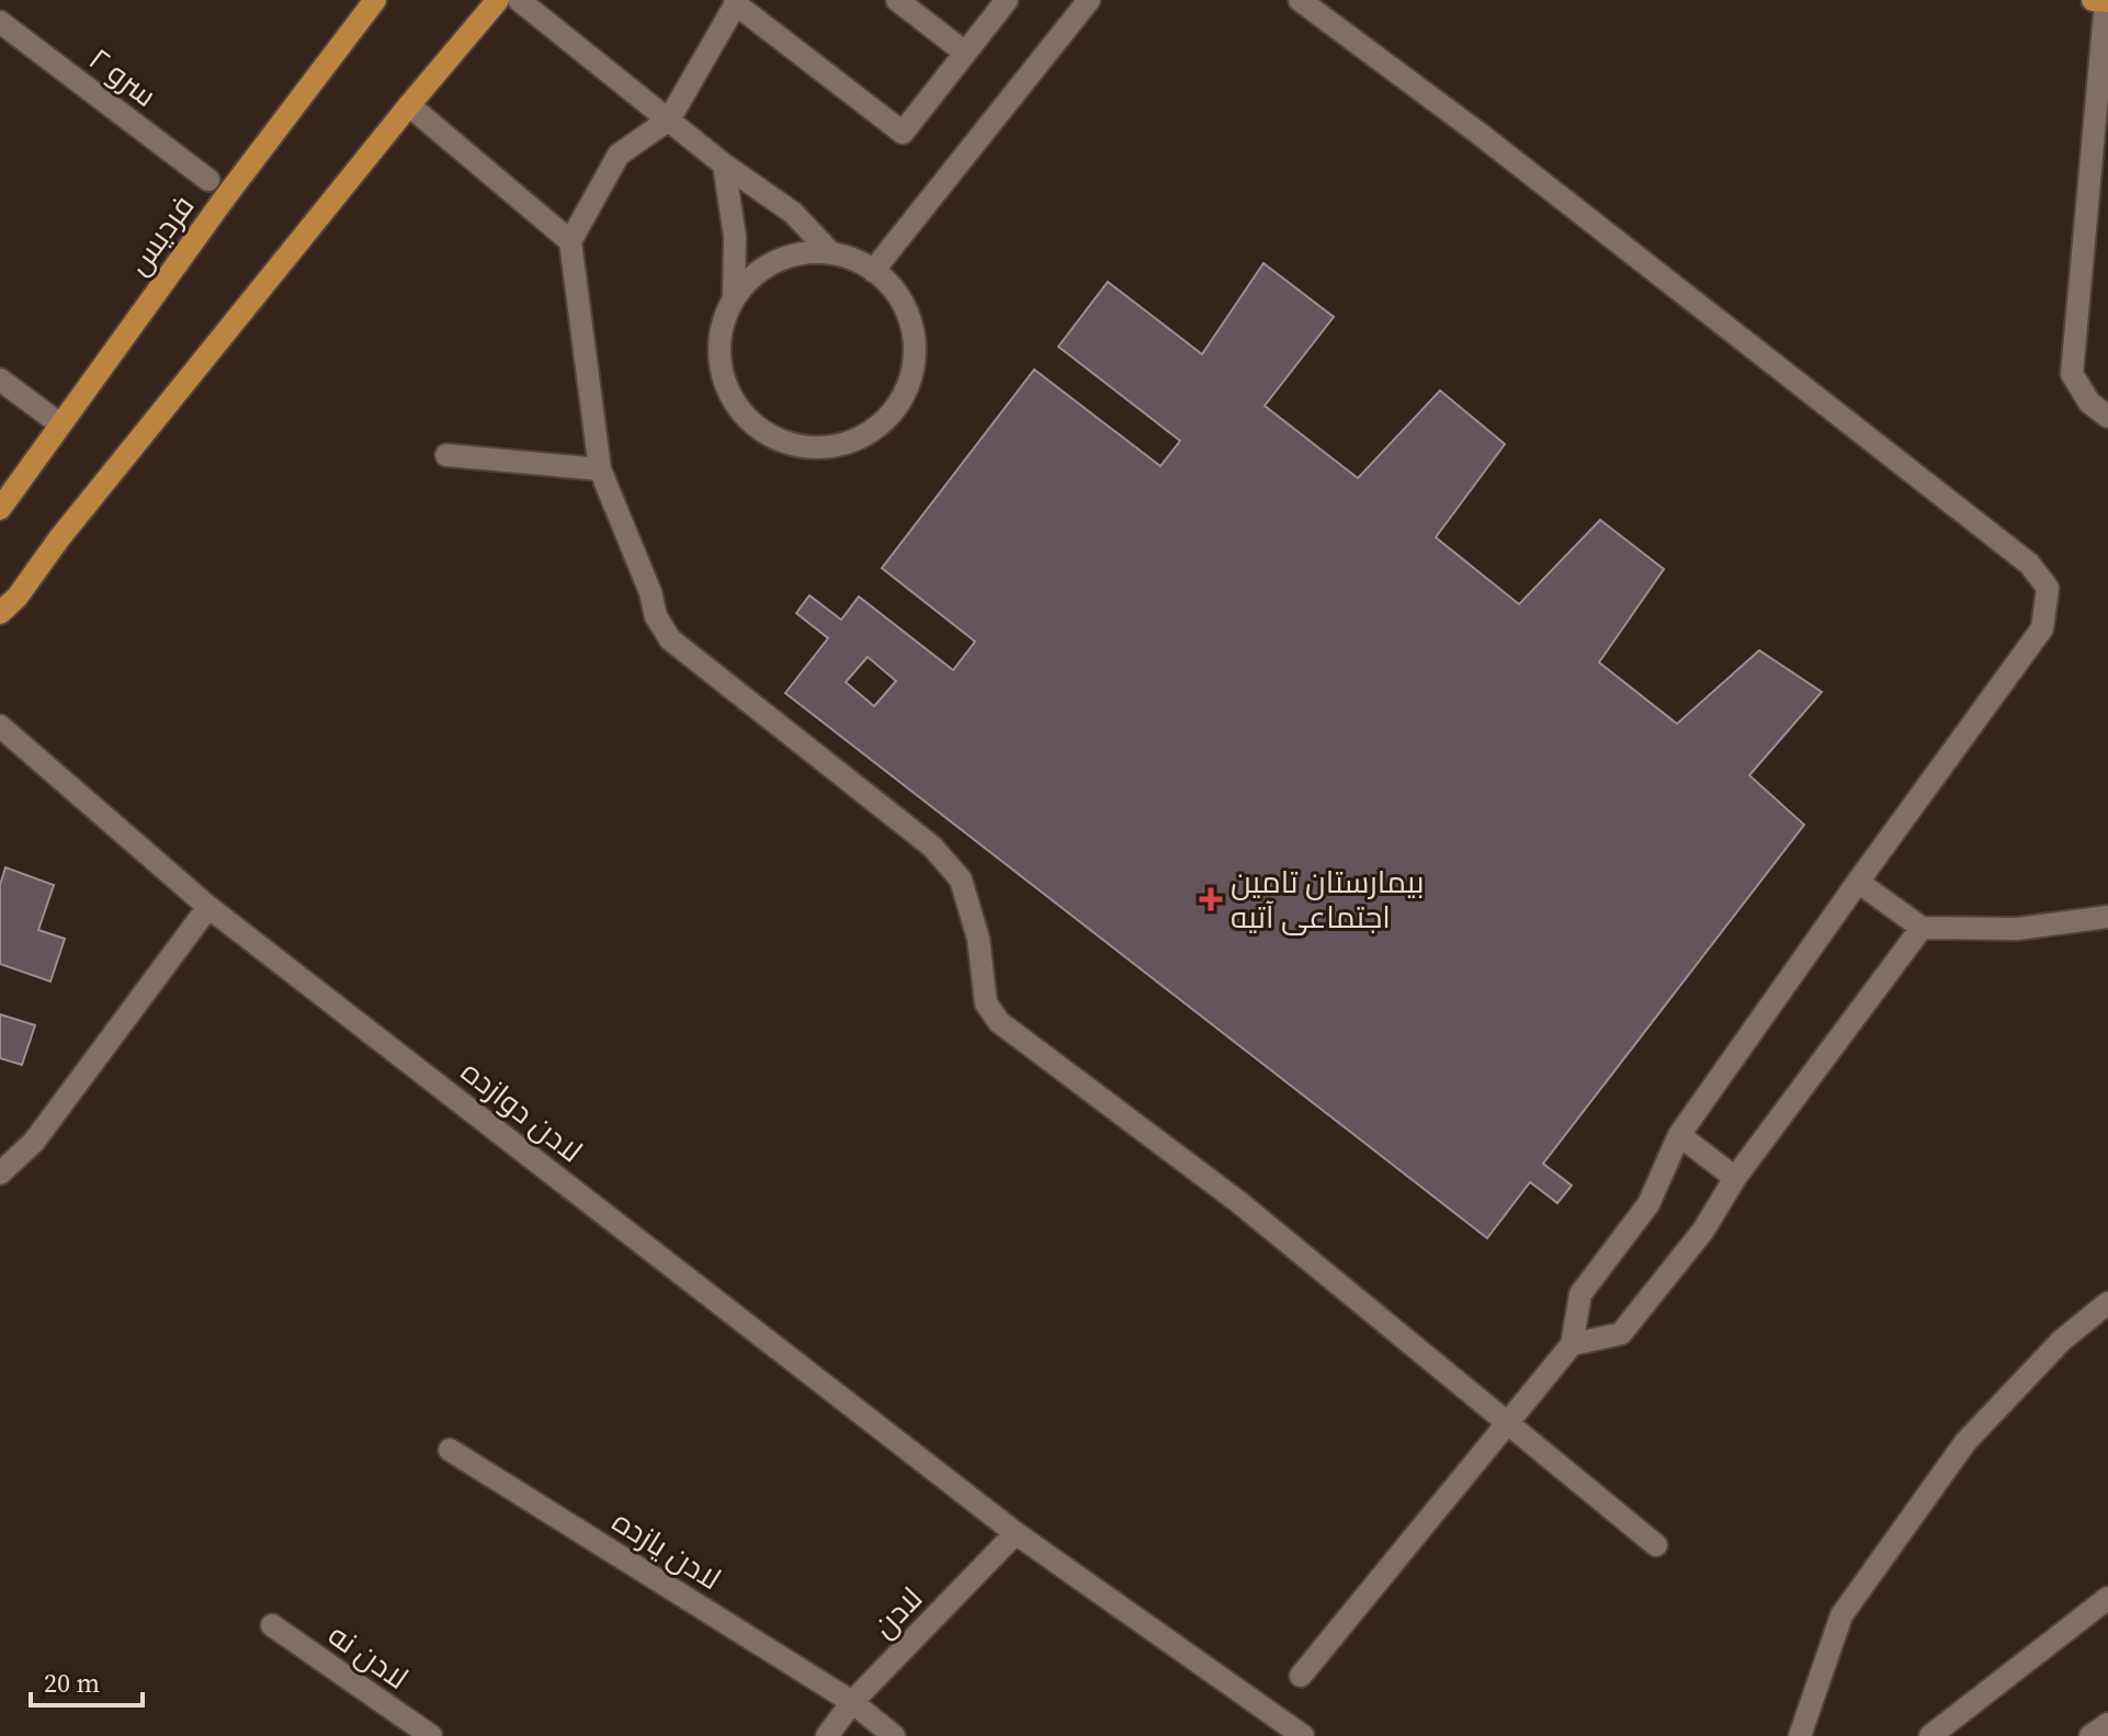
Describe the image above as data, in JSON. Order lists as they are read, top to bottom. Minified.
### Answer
{"streets":{"main road":["فردیس"],"street":["سرو ۲","لادن دوازده","لادن یازده","لادن","لادن نه"]},"crossings":[["لادن دوازده","لادن"],["لادن یازده","لادن"]],"places":{"health":["بیمارستان تامین اجتماعی آتیه"]},"scale_bar":"20 m"}
